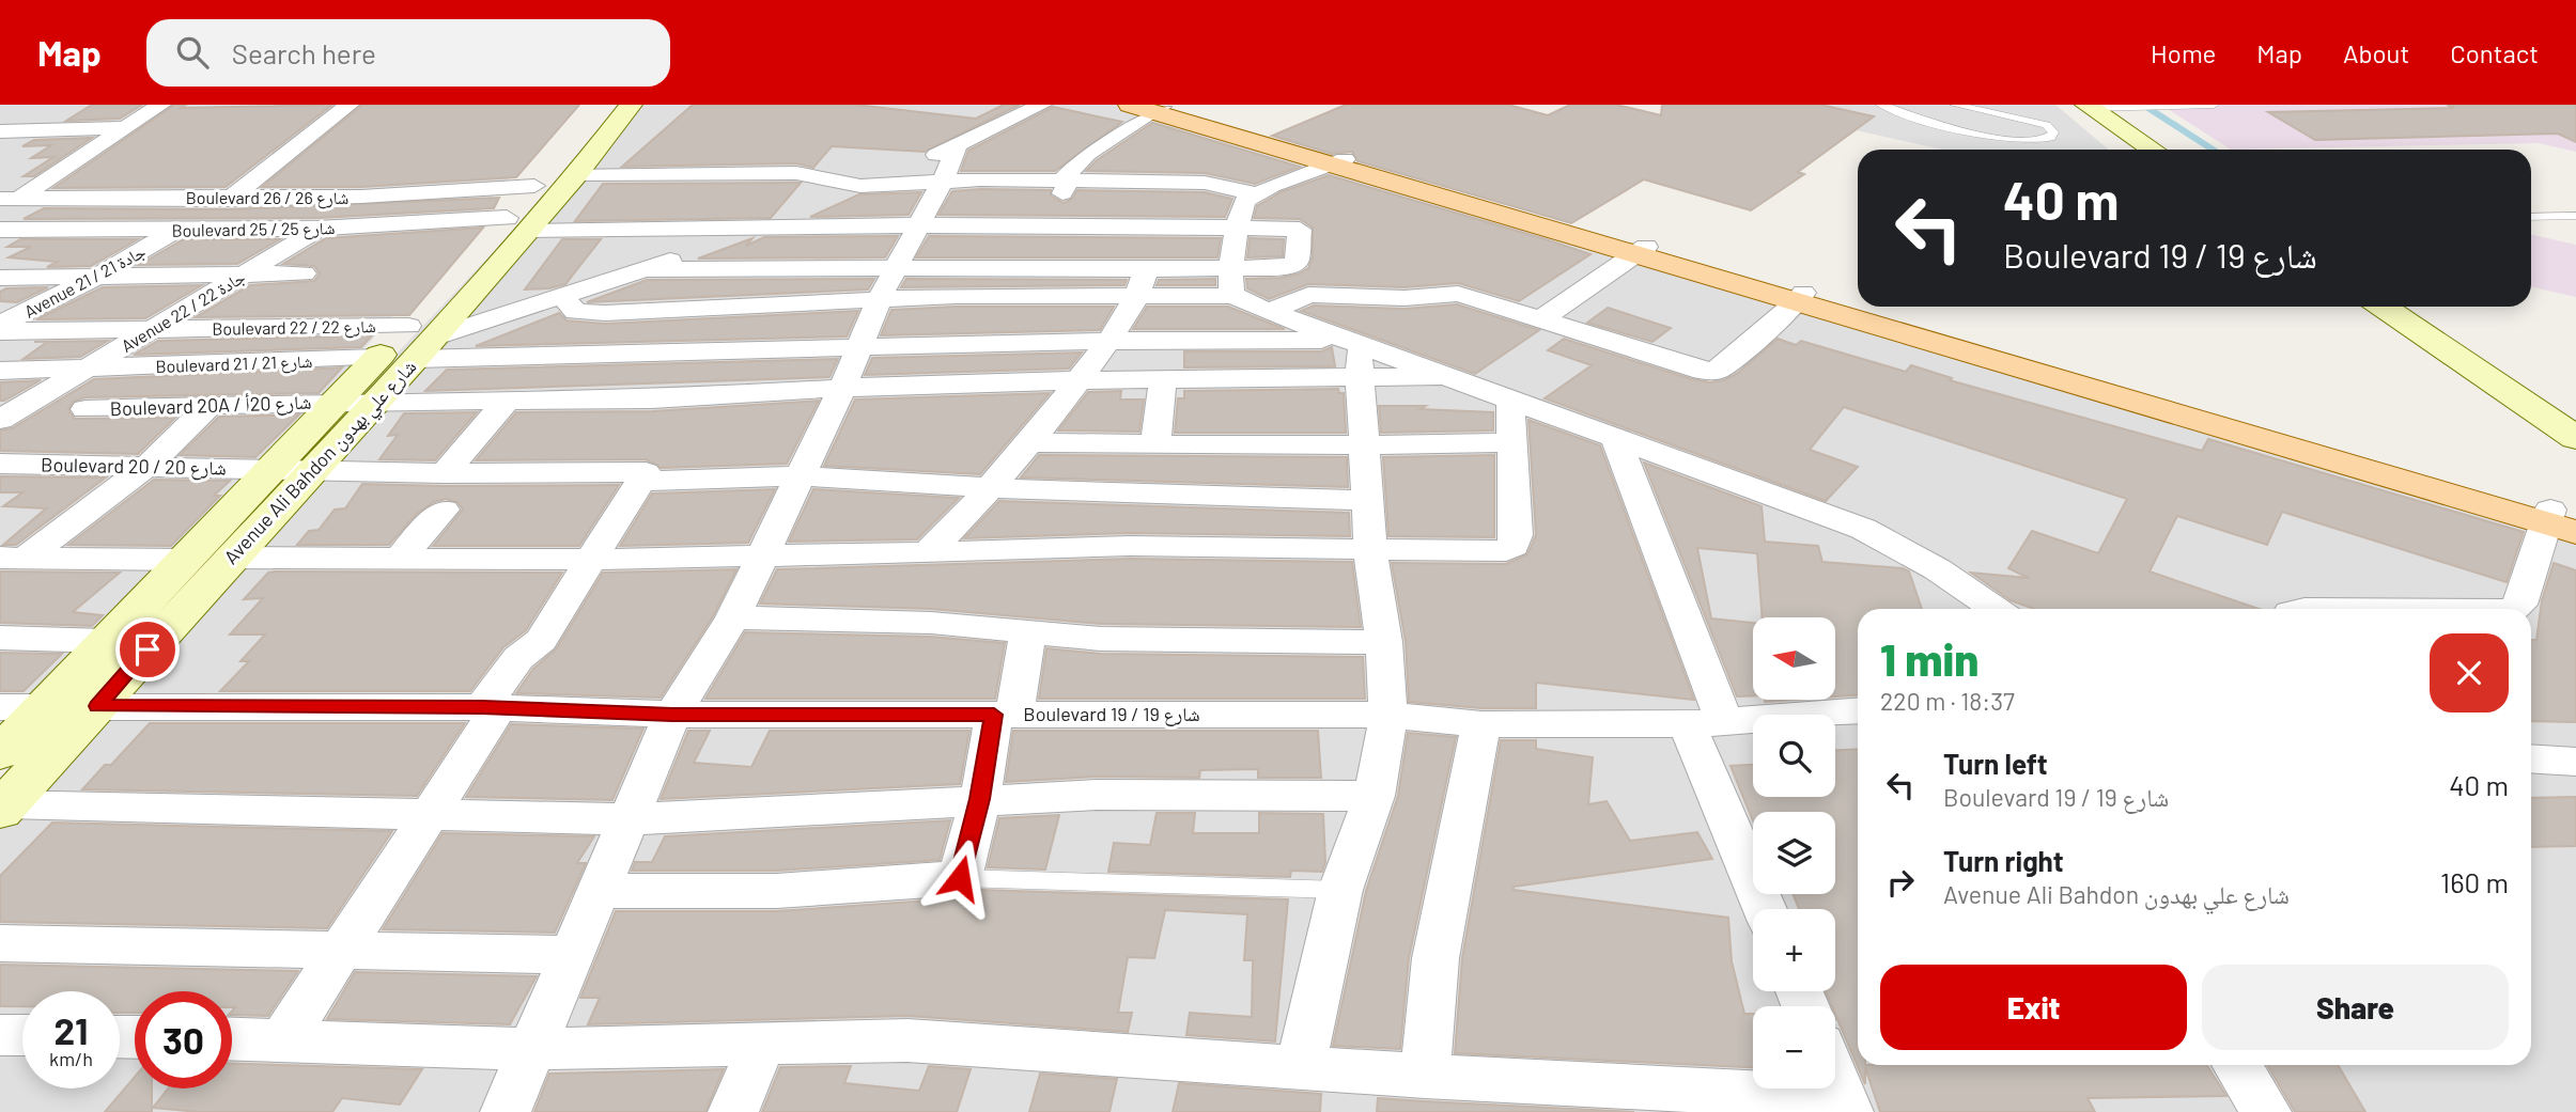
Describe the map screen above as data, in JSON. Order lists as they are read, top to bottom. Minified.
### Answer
{"streets":{"main road":["Avenue Ali Bahdon شارع علي بهدون"],"street":["Boulevard 26 / شارع 26","Boulevard 25 / شارع 25","Avenue 21 / جادة 21","Avenue 22 / جادة 22","Boulevard 22 / شارع 22","Boulevard 21 / شارع 21","Boulevard 20A / شارع 20أ","Boulevard 20 / شارع 20","Boulevard 19 / شارع 19"]},"crossings":[["Boulevard 26 / شارع 26","Avenue 21 / جادة 21"],["Boulevard 26 / شارع 26","Avenue 22 / جادة 22"],["Boulevard 26 / شارع 26","Avenue Ali Bahdon شارع علي بهدون"],["Boulevard 25 / شارع 25","Avenue 21 / جادة 21"],["Boulevard 25 / شارع 25","Avenue 22 / جادة 22"],["Boulevard 25 / شارع 25","Avenue Ali Bahdon شارع علي بهدون"],["Avenue 22 / جادة 22","Boulevard 22 / شارع 22"],["Avenue 22 / جادة 22","Boulevard 21 / شارع 21"],["Boulevard 22 / شارع 22","Avenue Ali Bahdon شارع علي بهدون"],["Boulevard 21 / شارع 21","Boulevard 20A / شارع 20أ"],["Boulevard 21 / شارع 21","Avenue Ali Bahdon شارع علي بهدون"],["Boulevard 20A / شارع 20أ","Avenue Ali Bahdon شارع علي بهدون"],["Avenue Ali Bahdon شارع علي بهدون","Boulevard 20 / شارع 20"],["Avenue Ali Bahdon شارع علي بهدون","Boulevard 19 / شارع 19"]],"north":"left","page":{"header":"Map","search":"Search here","nav":["Home","Map","About","Contact"],"turn":["40 m","Boulevard 19 / شارع 19"],"heading":["1 min","220 m · 18:37"],"map_buttons":["+","−"],"list":[{"name":"Turn left","note":"Boulevard 19 / شارع 19","value":"40 m"},{"name":"Turn right","note":"Avenue Ali Bahdon شارع علي بهدون","value":"160 m"}],"buttons":["Exit","Share"],"speed":"21 km/h","limit":"30"}}
